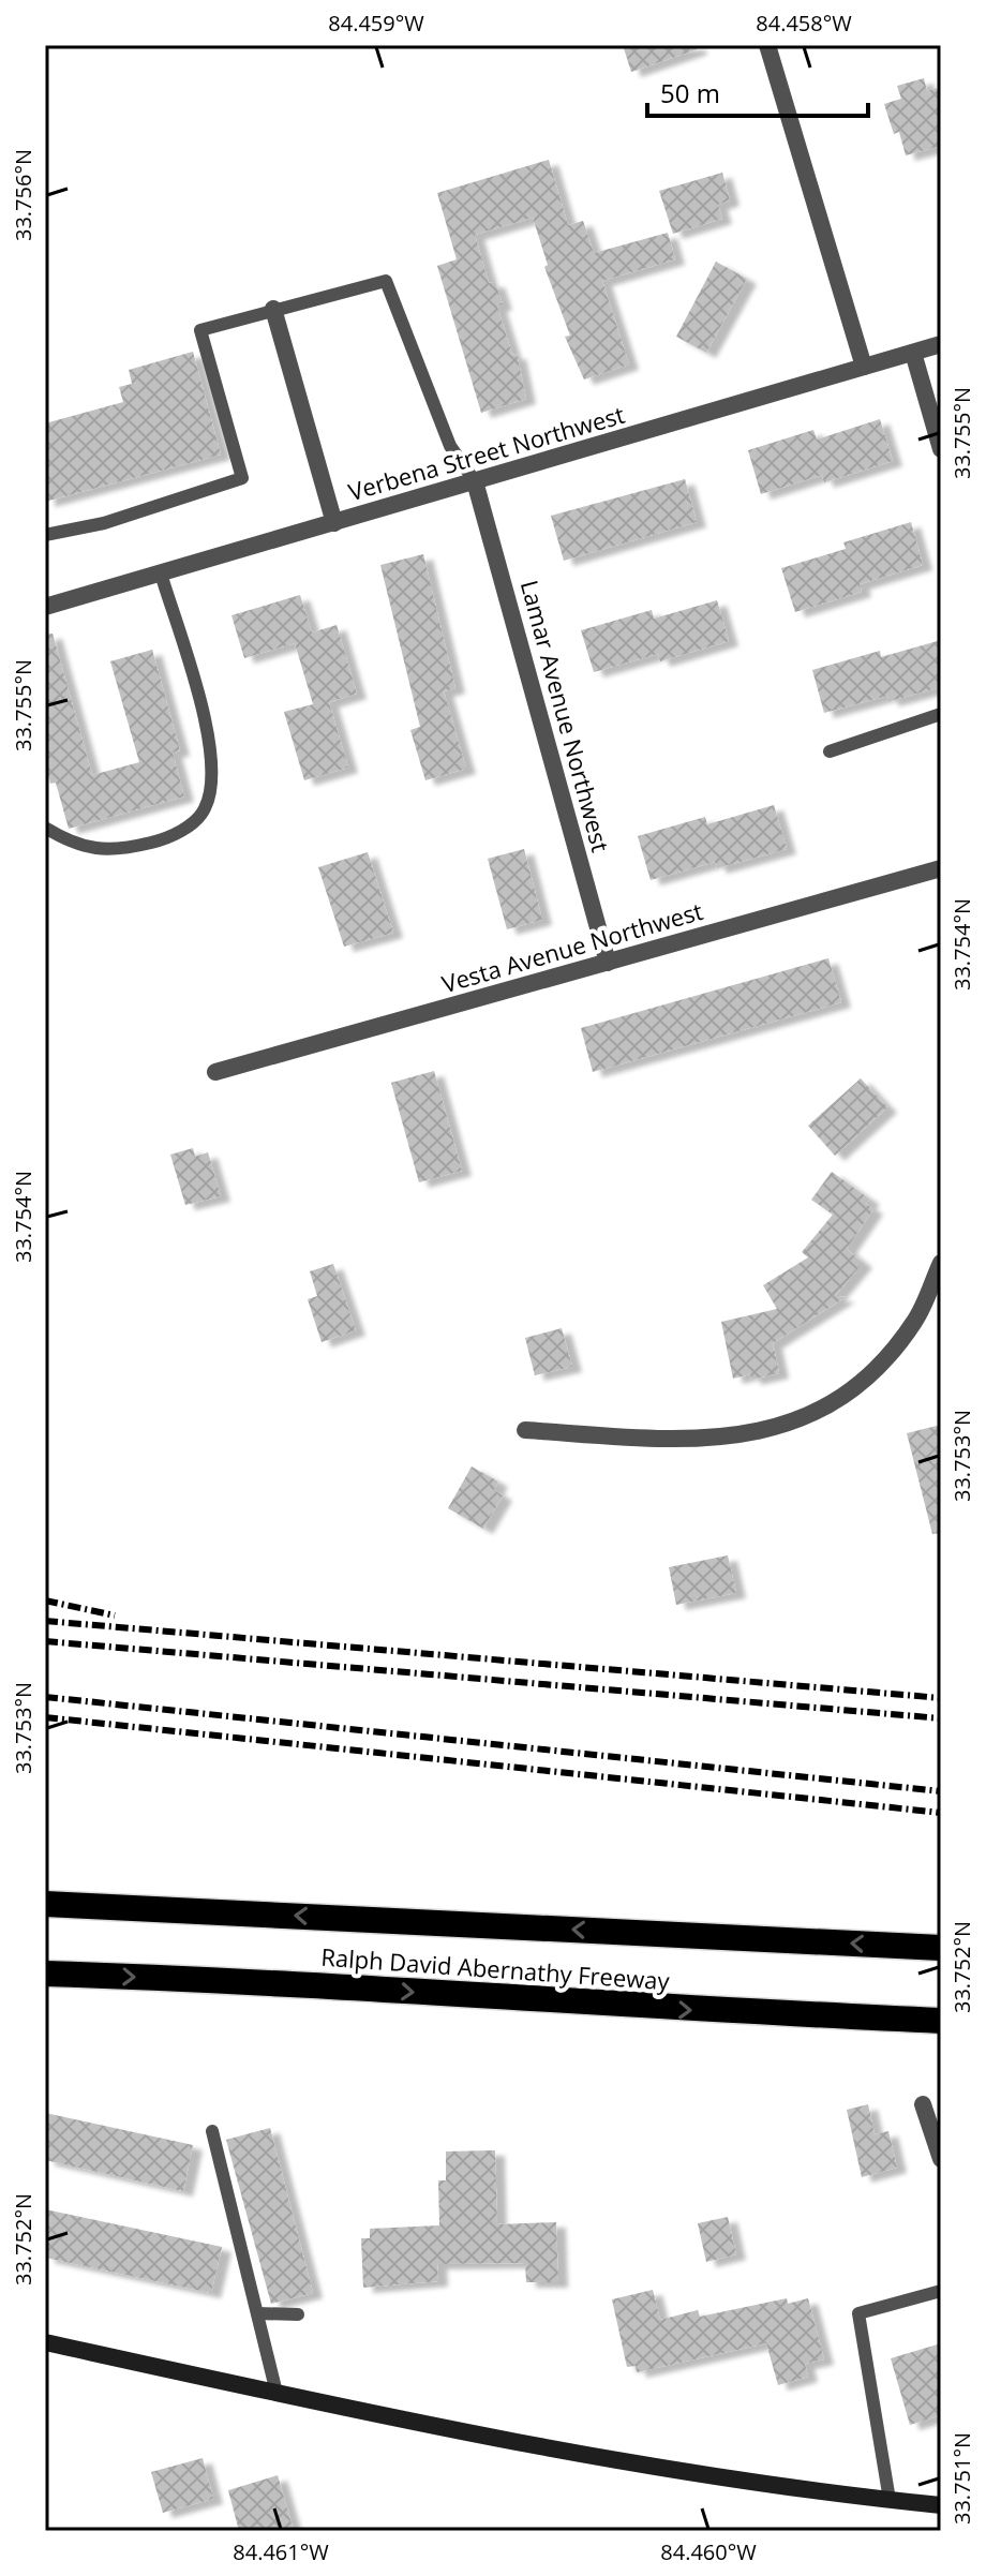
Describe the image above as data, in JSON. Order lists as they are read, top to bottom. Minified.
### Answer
{"streets":{"highway":["Ralph David Abernathy Freeway"],"street":["Verbena Street Northwest","Lamar Avenue Northwest","Vesta Avenue Northwest"]},"crossings":[["Verbena Street Northwest","Lamar Avenue Northwest"],["Lamar Avenue Northwest","Vesta Avenue Northwest"]],"scale_bar":"50 m","coordinates":["84.459°W","84.458°W","33.756°N","33.755°N","33.754°N","33.753°N","33.752°N","33.751°N","84.461°W","84.460°W"]}
